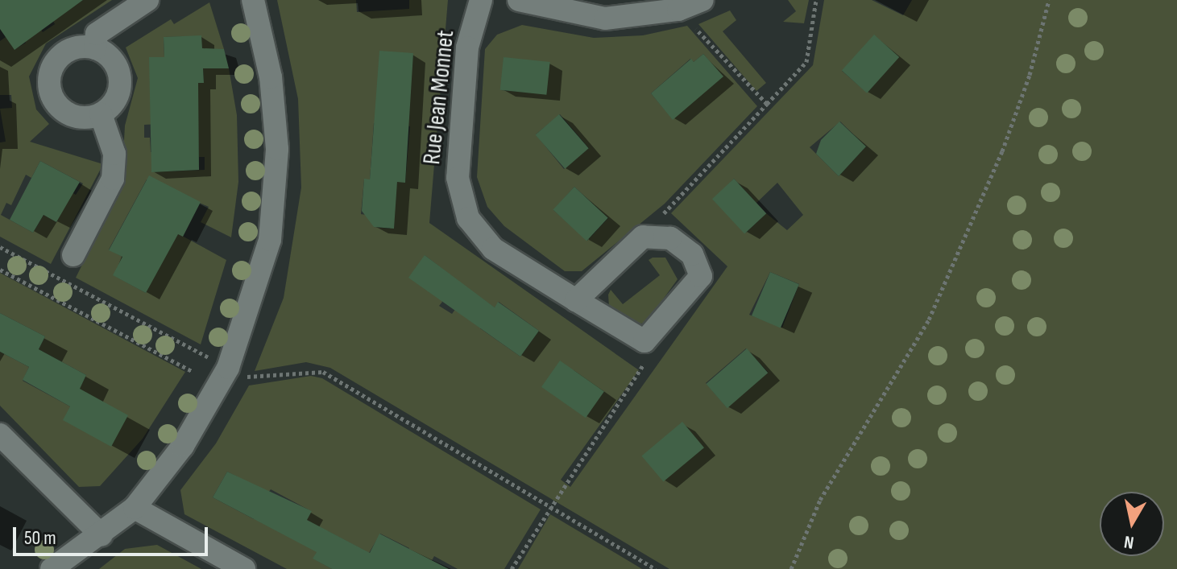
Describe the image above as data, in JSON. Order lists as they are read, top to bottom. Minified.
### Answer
{"streets":{"street":["Rue Jean Monnet"]},"scale_bar":"50 m","north":"bottom"}
